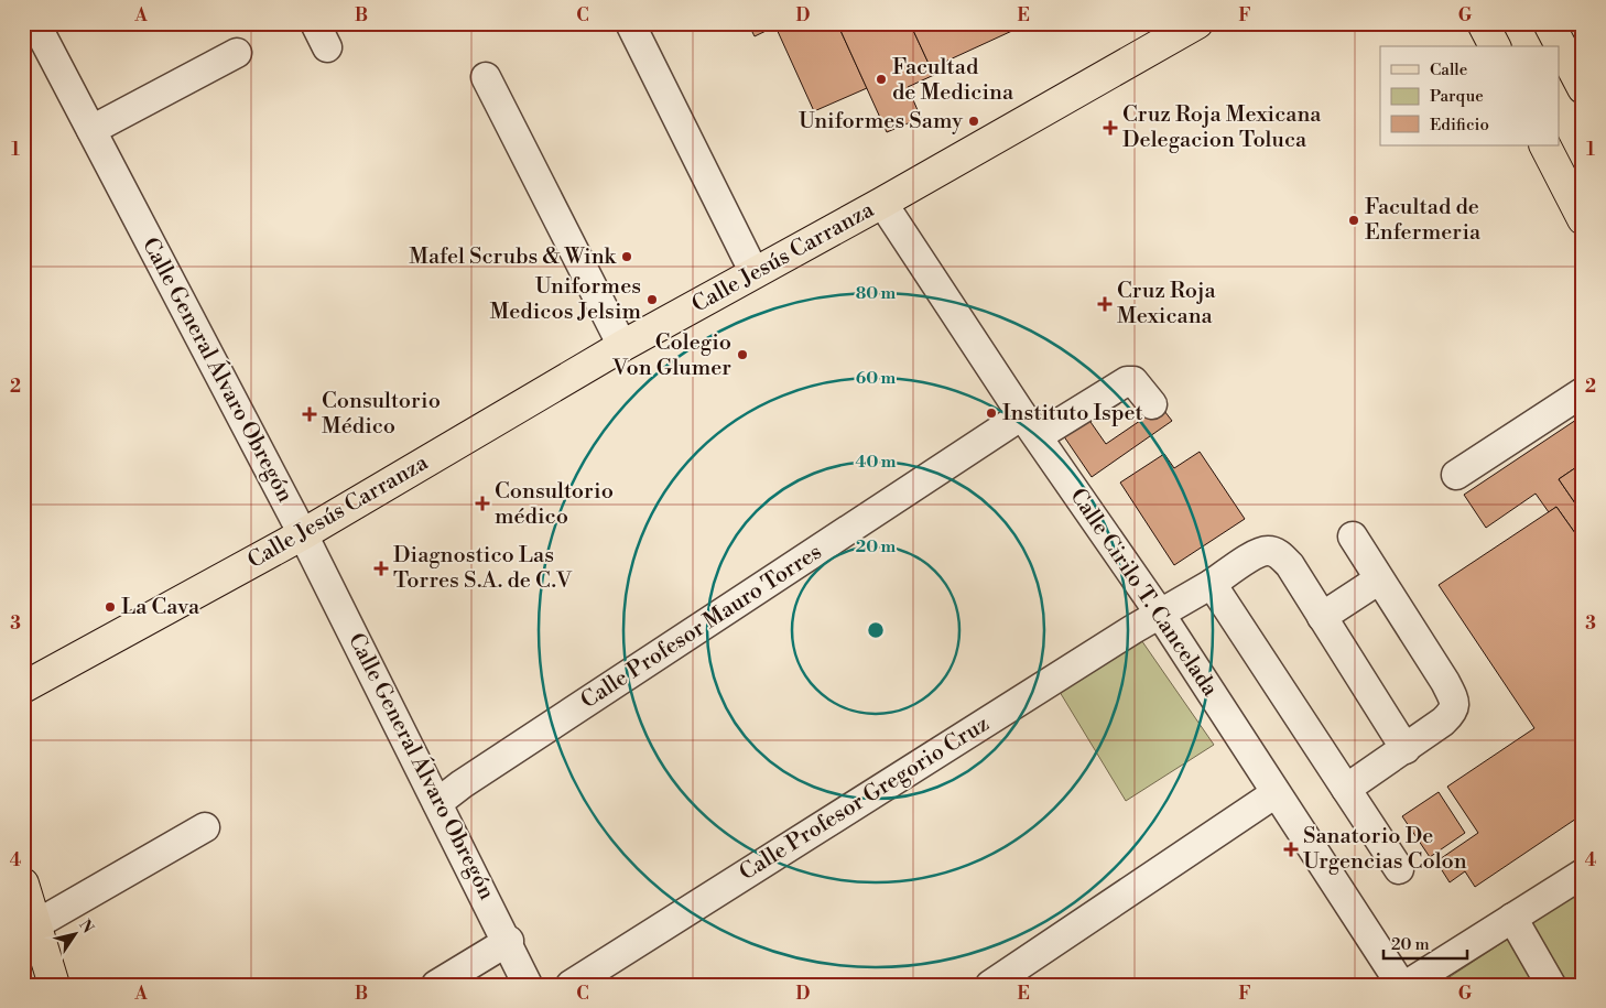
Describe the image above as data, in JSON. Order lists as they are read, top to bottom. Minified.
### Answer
{"streets":{"main road":["Calle Jesús Carranza"],"street":["Calle General Álvaro Obregón","Calle Cirilo T. Cancelada","Calle Profesor Mauro Torres","Calle Profesor Gregorio Cruz"]},"crossings":[["Calle Jesús Carranza","Calle General Álvaro Obregón"],["Calle Jesús Carranza","Calle Cirilo T. Cancelada"],["Calle General Álvaro Obregón","Calle Profesor Mauro Torres"],["Calle Cirilo T. Cancelada","Calle Profesor Mauro Torres"],["Calle Cirilo T. Cancelada","Calle Profesor Gregorio Cruz"]],"places":{"other":["Facultad de Medicina","Uniformes Samy","Facultad de Enfermeria","Mafel Scrubs & Wink","Uniformes Medicos Jelsim","Colegio Von Glumer","Instituto Ispet","La Cava"],"health":["Cruz Roja Mexicana Delegacion Toluca","Cruz Roja Mexicana","Consultorio Médico","Consultorio médico","Diagnostico Las Torres S.A. de C.V","Sanatorio De Urgencias Colon"]},"legend":["Calle","Parque","Edificio"],"scale_bar":"20 m","north":"top right","grid":{"columns":["A","B","C","D","E","F","G"],"rows":["1","2","3","4"]},"rings":["80 m","60 m","40 m","20 m"]}
